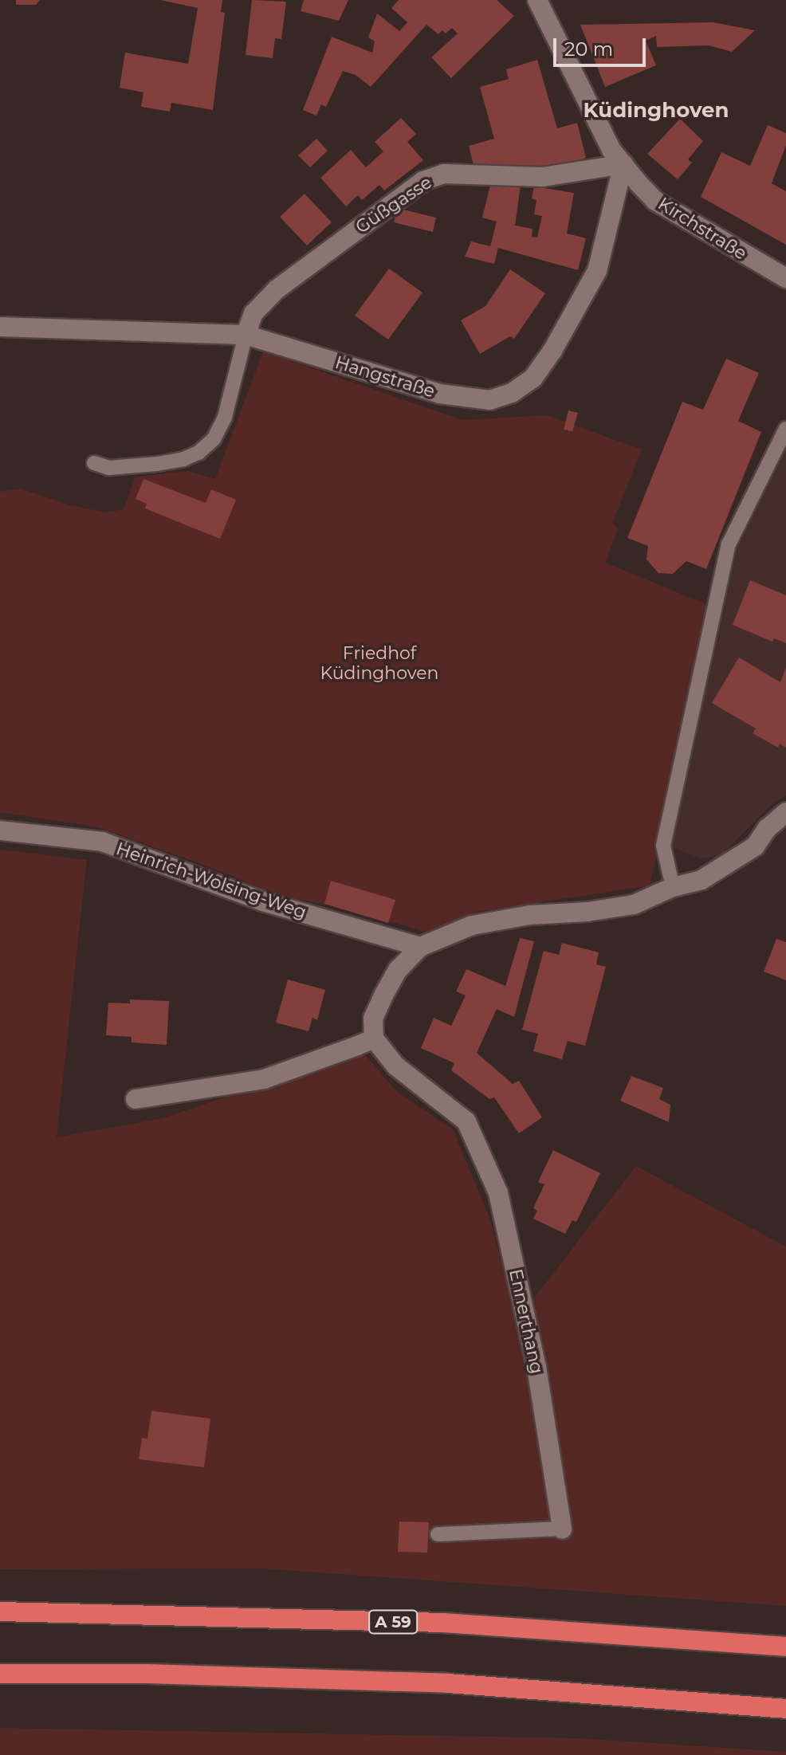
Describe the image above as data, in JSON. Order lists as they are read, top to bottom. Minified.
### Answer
{"streets":{"highway":["A 59"],"street":["Güßgasse","Kirchstraße","Hangstraße","Heinrich-Wolsing-Weg","Ennerthang"]},"crossings":[["Güßgasse","Kirchstraße"],["Güßgasse","Hangstraße"],["Kirchstraße","Hangstraße"]],"districts":["Küdinghoven"],"parks":["Friedhof Küdinghoven"],"scale_bar":"20 m"}
